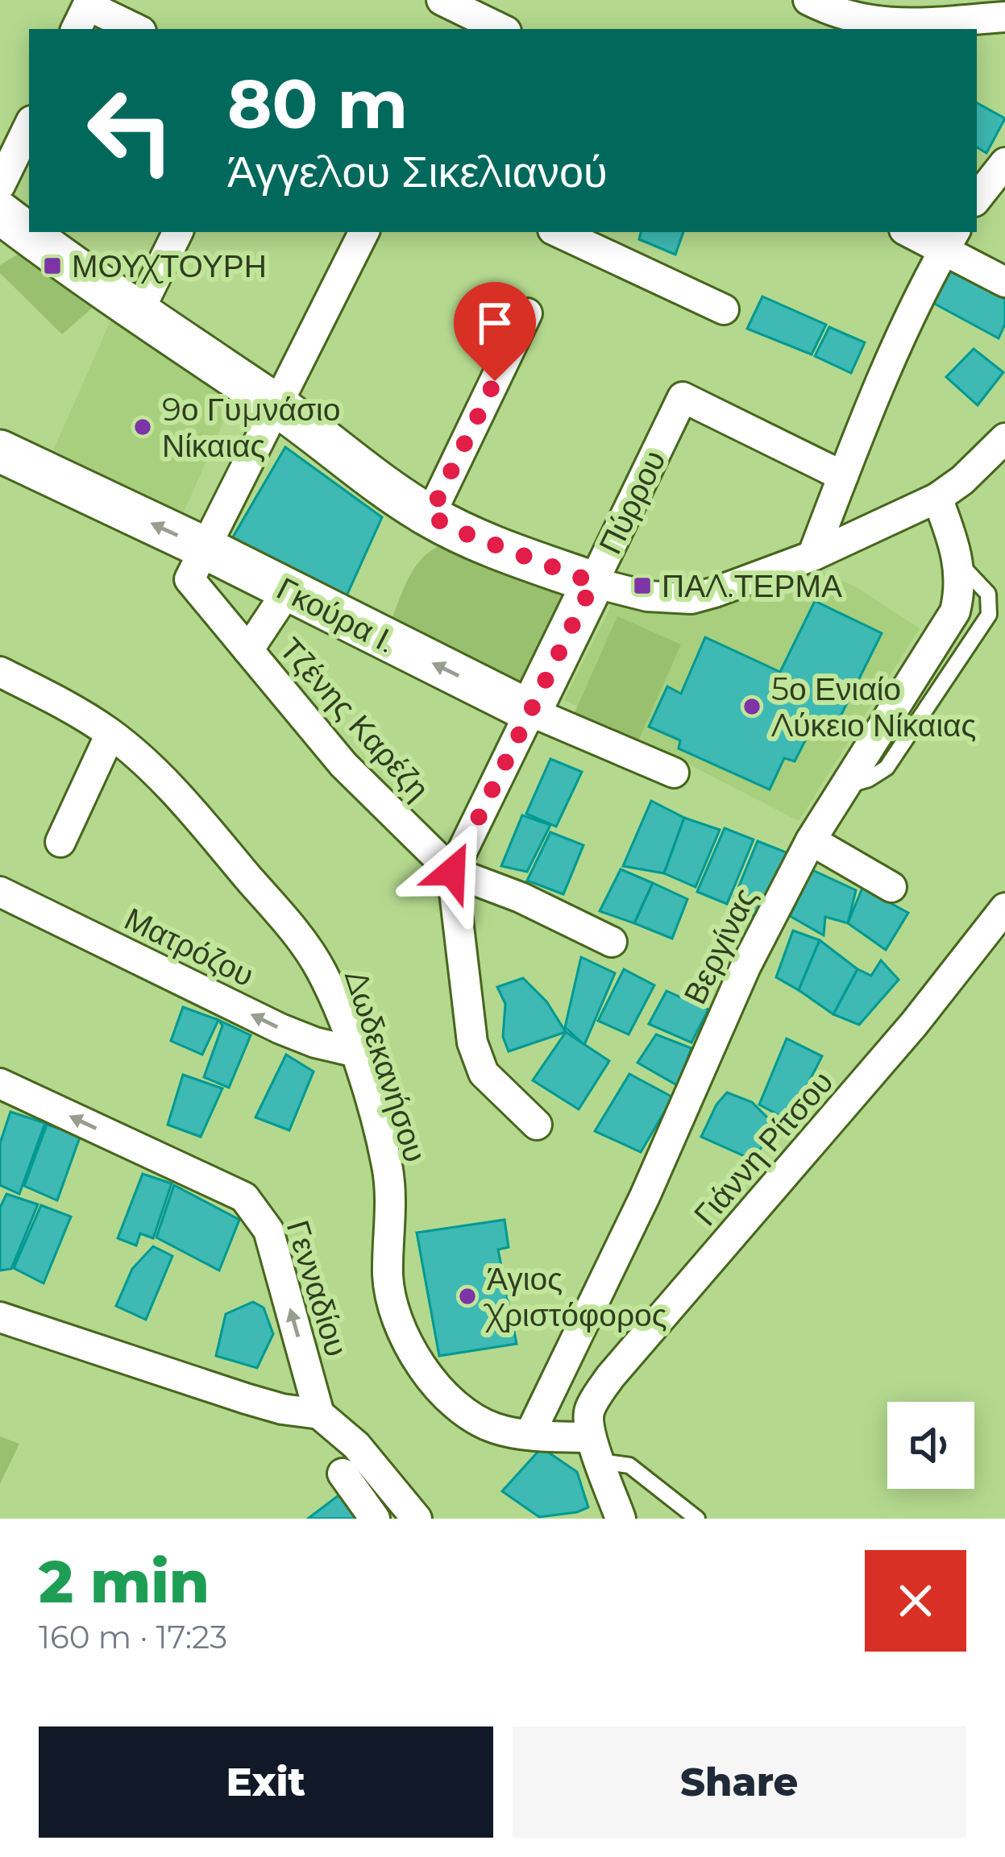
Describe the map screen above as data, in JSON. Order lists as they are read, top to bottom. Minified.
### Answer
{"streets":{"street":["Πύρρου","Γκούρα Ι.","Τζένης Καρέζη","Βεργίνας","Ματρόζου","Δωδεκανήσου","Γιάννη Ρίτσου","Γενναδίου"]},"crossings":[["Πύρρου","Γκούρα Ι."],["Πύρρου","Τζένης Καρέζη"],["Γκούρα Ι.","Τζένης Καρέζη"],["Βεργίνας","Δωδεκανήσου"],["Ματρόζου","Δωδεκανήσου"],["Δωδεκανήσου","Γιάννη Ρίτσου"]],"one_way":["Ματρόζου","Γενναδίου"],"places":{"transit":["ΜΟΥΧΤΟΥΡΗ","ΠΑΛ.ΤΕΡΜΑ"],"other":["9ο Γυμνάσιο Νίκαιας","5ο Ενιαίο Λύκειο Νίκαιας","Άγιος Χριστόφορος"]},"page":{"turn":["80 m","Άγγελου Σικελιανού"],"heading":["2 min","160 m · 17:23"],"buttons":["Exit","Share"]}}
